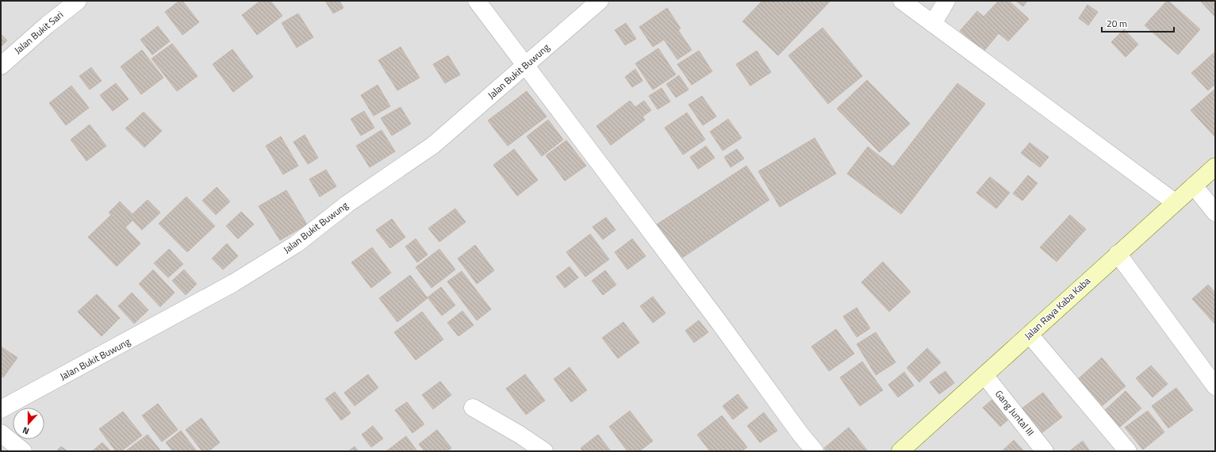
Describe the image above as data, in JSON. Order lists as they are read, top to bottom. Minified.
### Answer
{"streets":{"street":["Jalan Bukit Sari","Jalan Bukit Buwung","Jalan Raya Kaba Kaba","Gang Juntal III"]},"crossings":[["Jalan Raya Kaba Kaba","Gang Juntal III"]],"scale_bar":"20 m","north":"bottom"}
